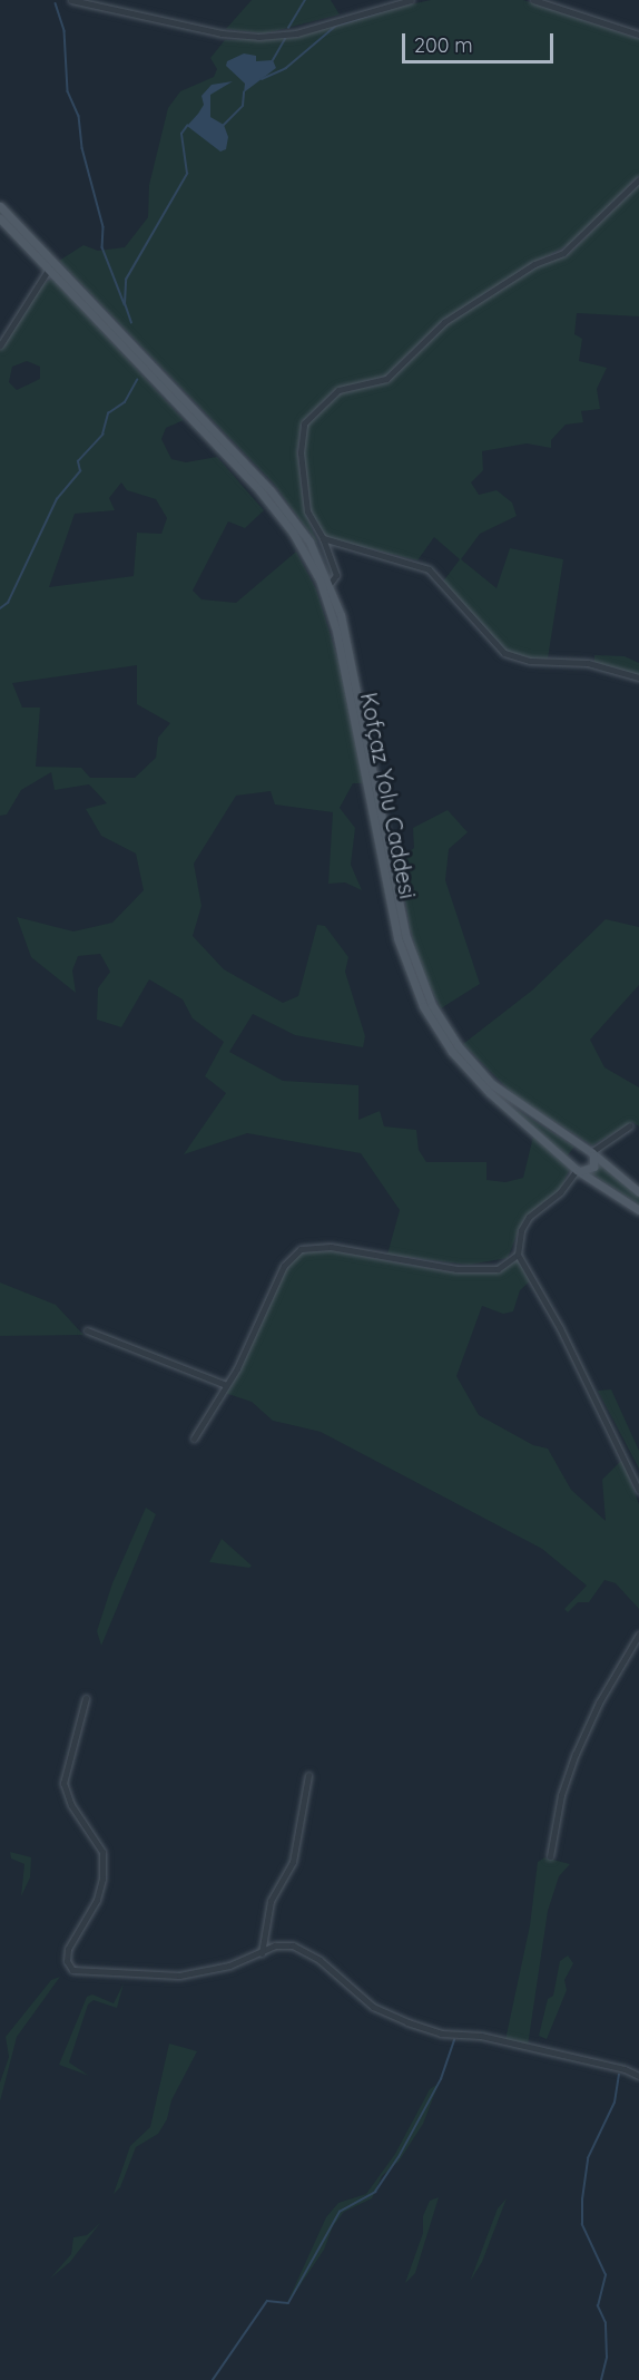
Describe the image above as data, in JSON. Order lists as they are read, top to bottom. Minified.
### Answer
{"streets":{"main road":["Kofçaz Yolu Caddesi"]},"scale_bar":"200 m"}
